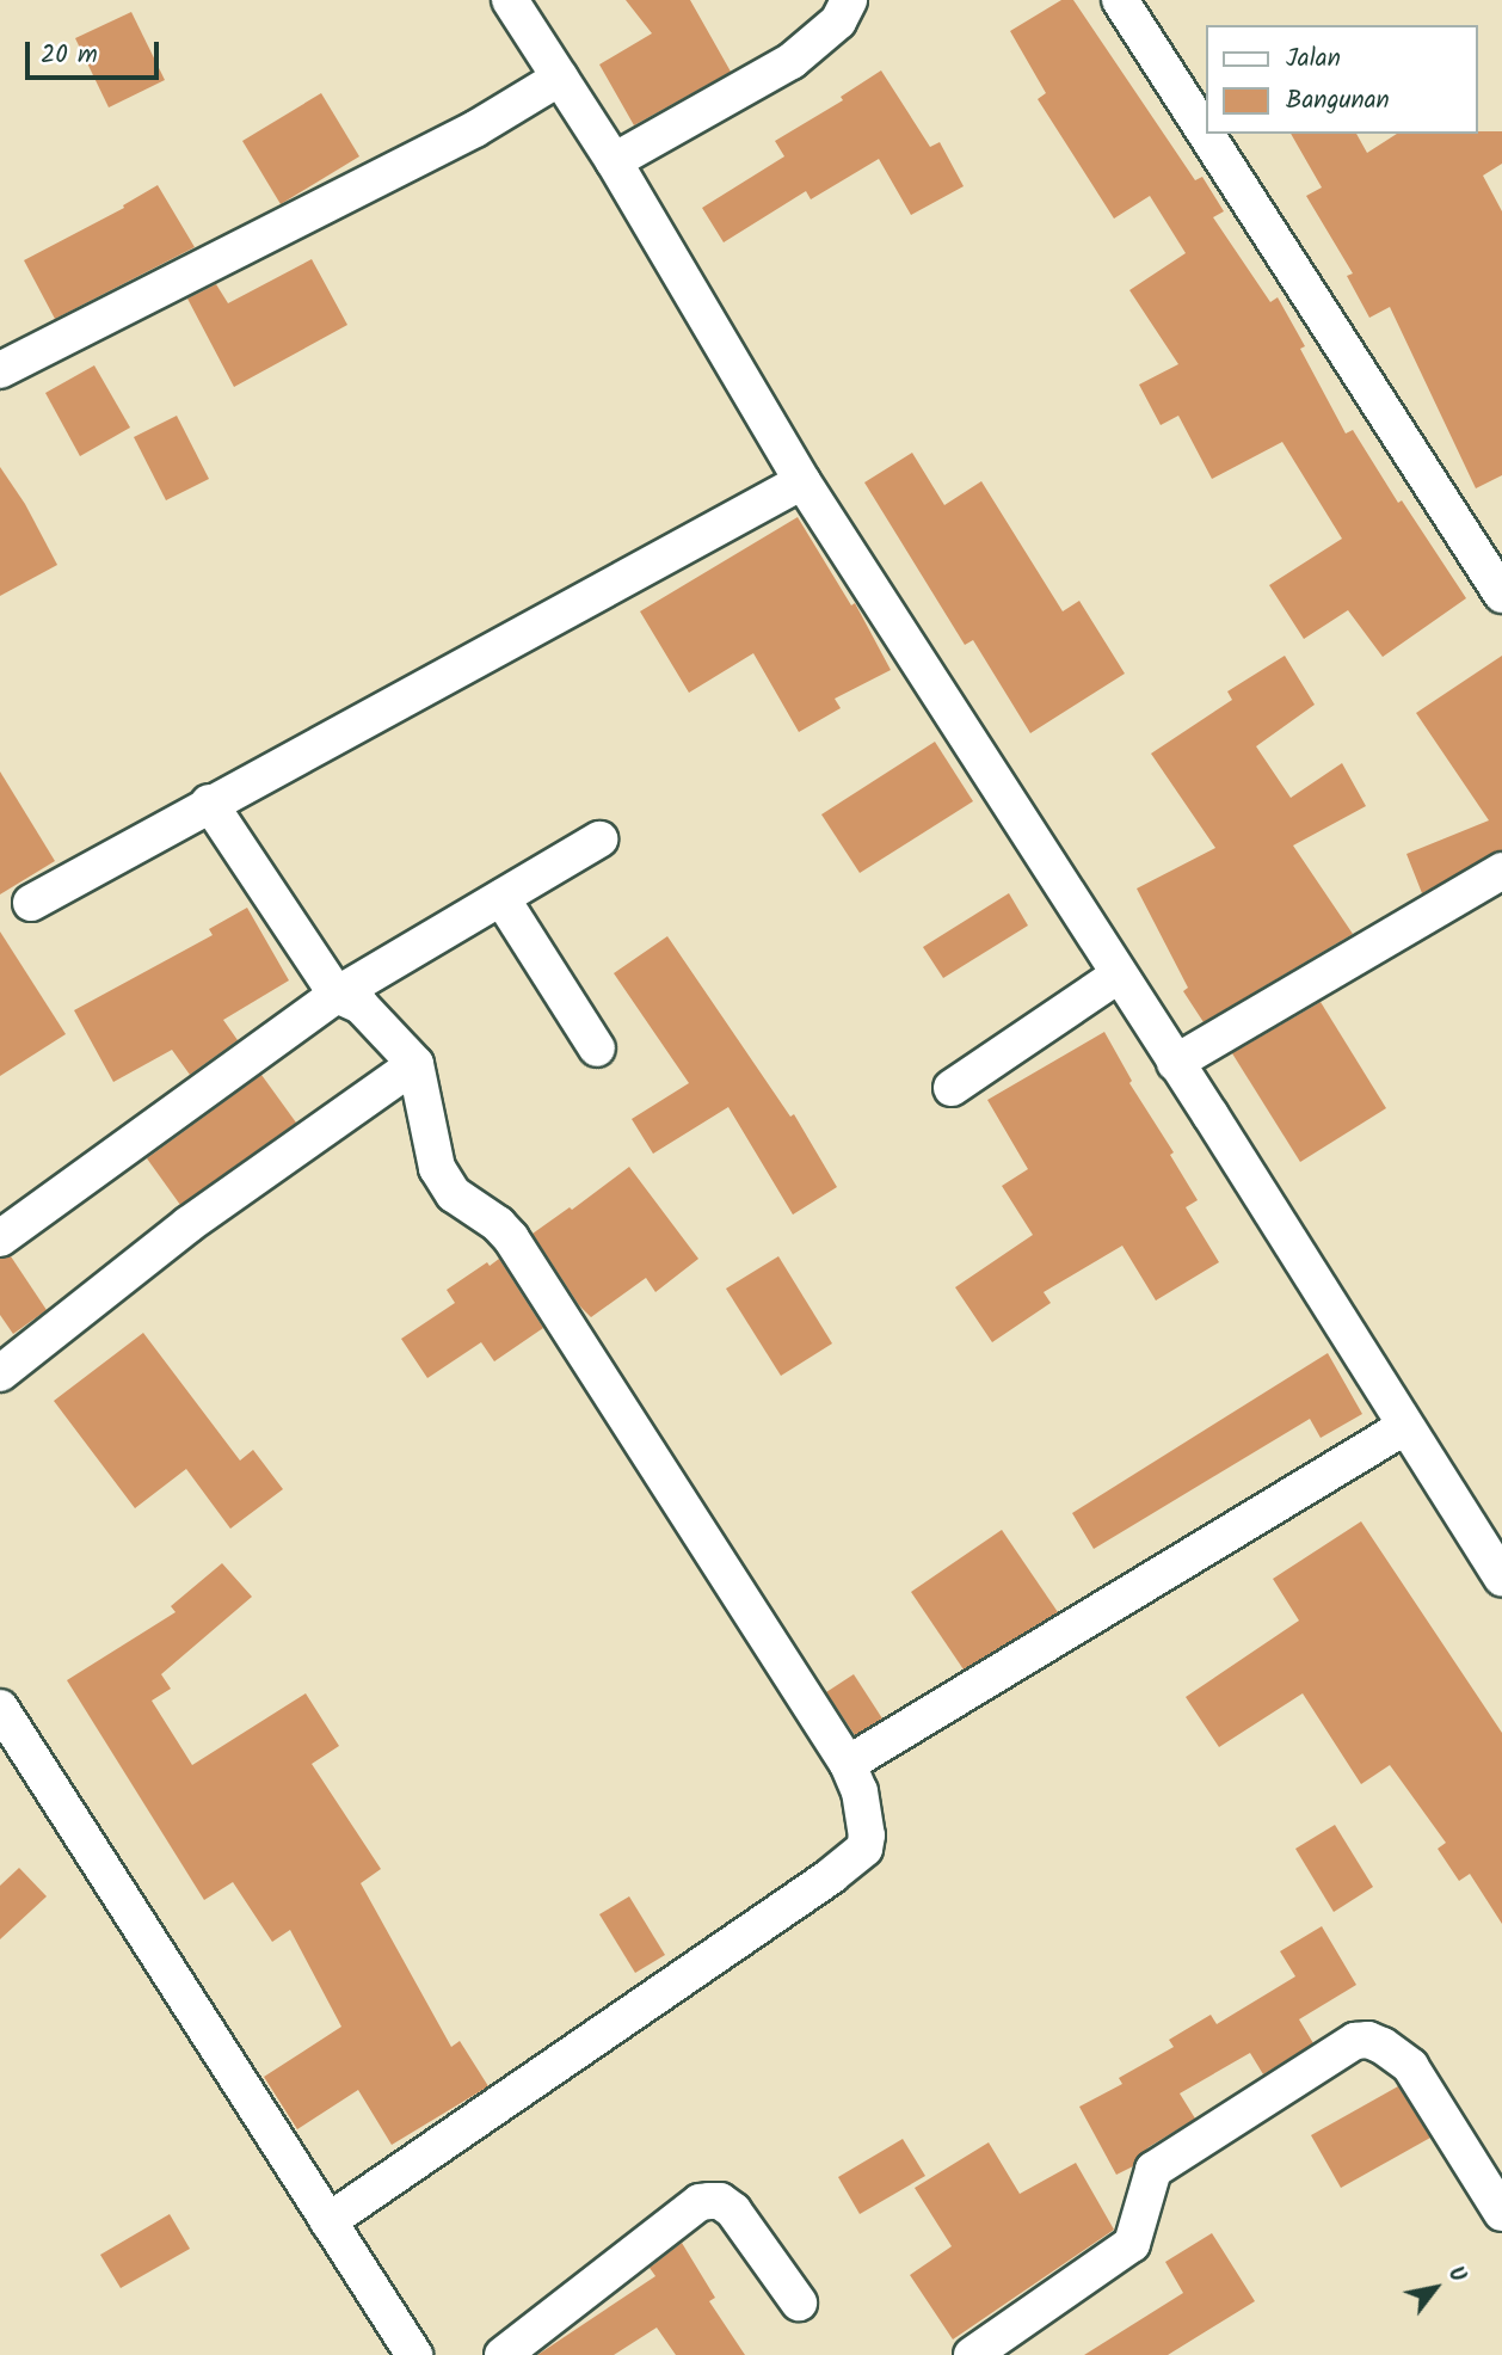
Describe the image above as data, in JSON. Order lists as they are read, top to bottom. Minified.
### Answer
{"legend":["Jalan","Bangunan"],"scale_bar":"20 m","north":"top right"}
